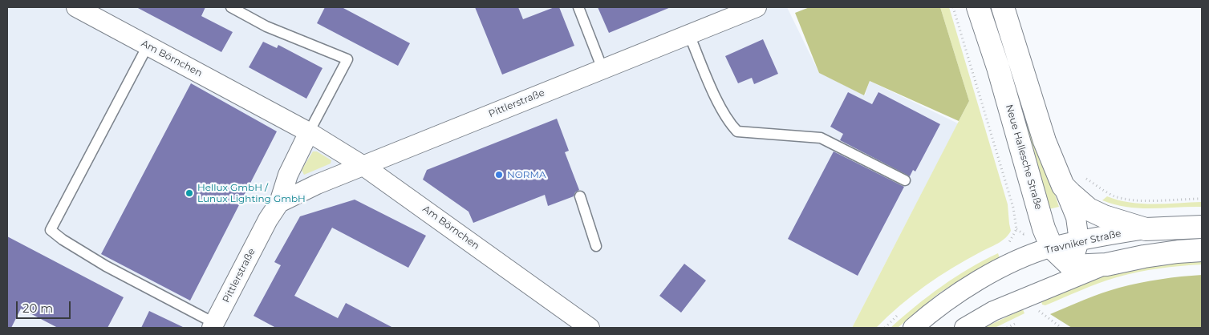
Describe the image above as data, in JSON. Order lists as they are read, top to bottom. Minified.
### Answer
{"streets":{"main road":["Neue Hallesche Straße","Travniker Straße"],"street":["Am Börnchen","Pittlerstraße"]},"crossings":[["Am Börnchen","Pittlerstraße"],["Neue Hallesche Straße","Travniker Straße"]],"places":["NORMA","Hellux GmbH / Lunux Lighting GmbH"],"scale_bar":"20 m"}
